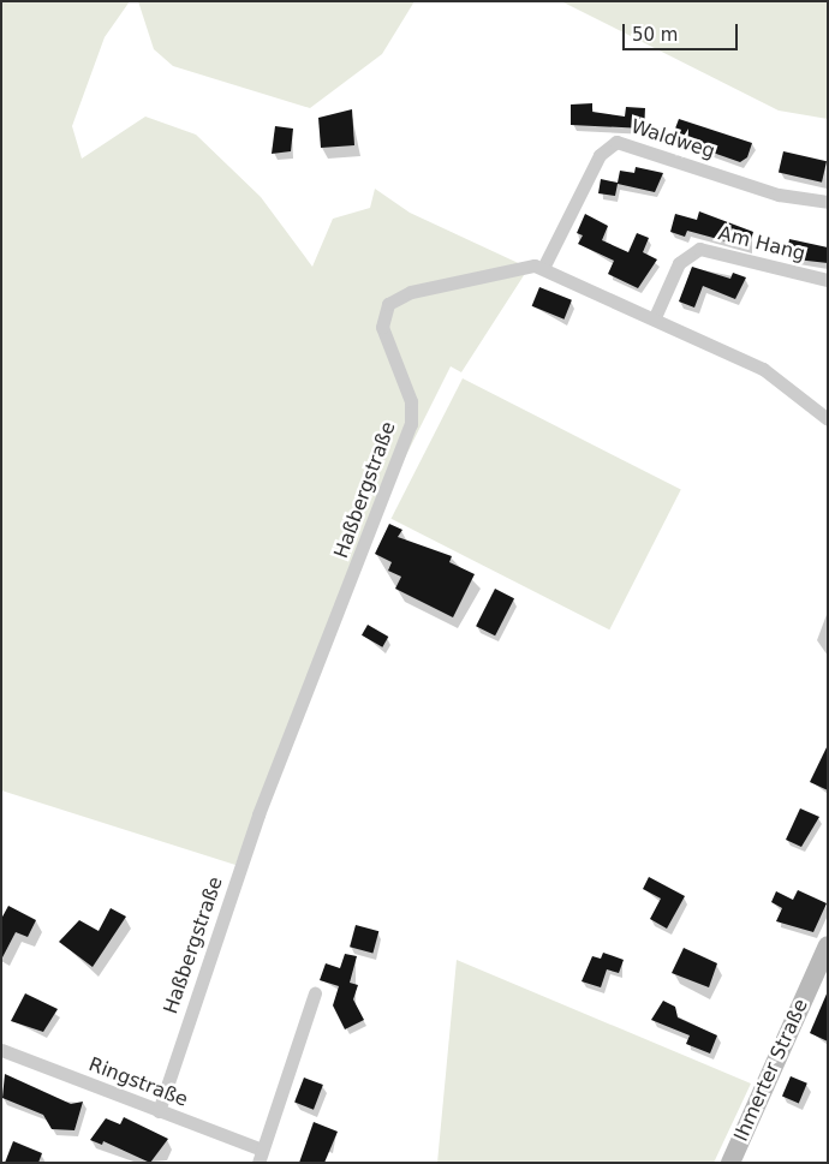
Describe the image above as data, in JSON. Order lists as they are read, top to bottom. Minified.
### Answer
{"streets":{"main road":["Ihmerter Straße"],"street":["Waldweg","Am Hang","Haßbergstraße","Ringstraße"]},"crossings":[["Waldweg","Haßbergstraße"],["Am Hang","Haßbergstraße"],["Haßbergstraße","Ringstraße"]],"scale_bar":"50 m"}
